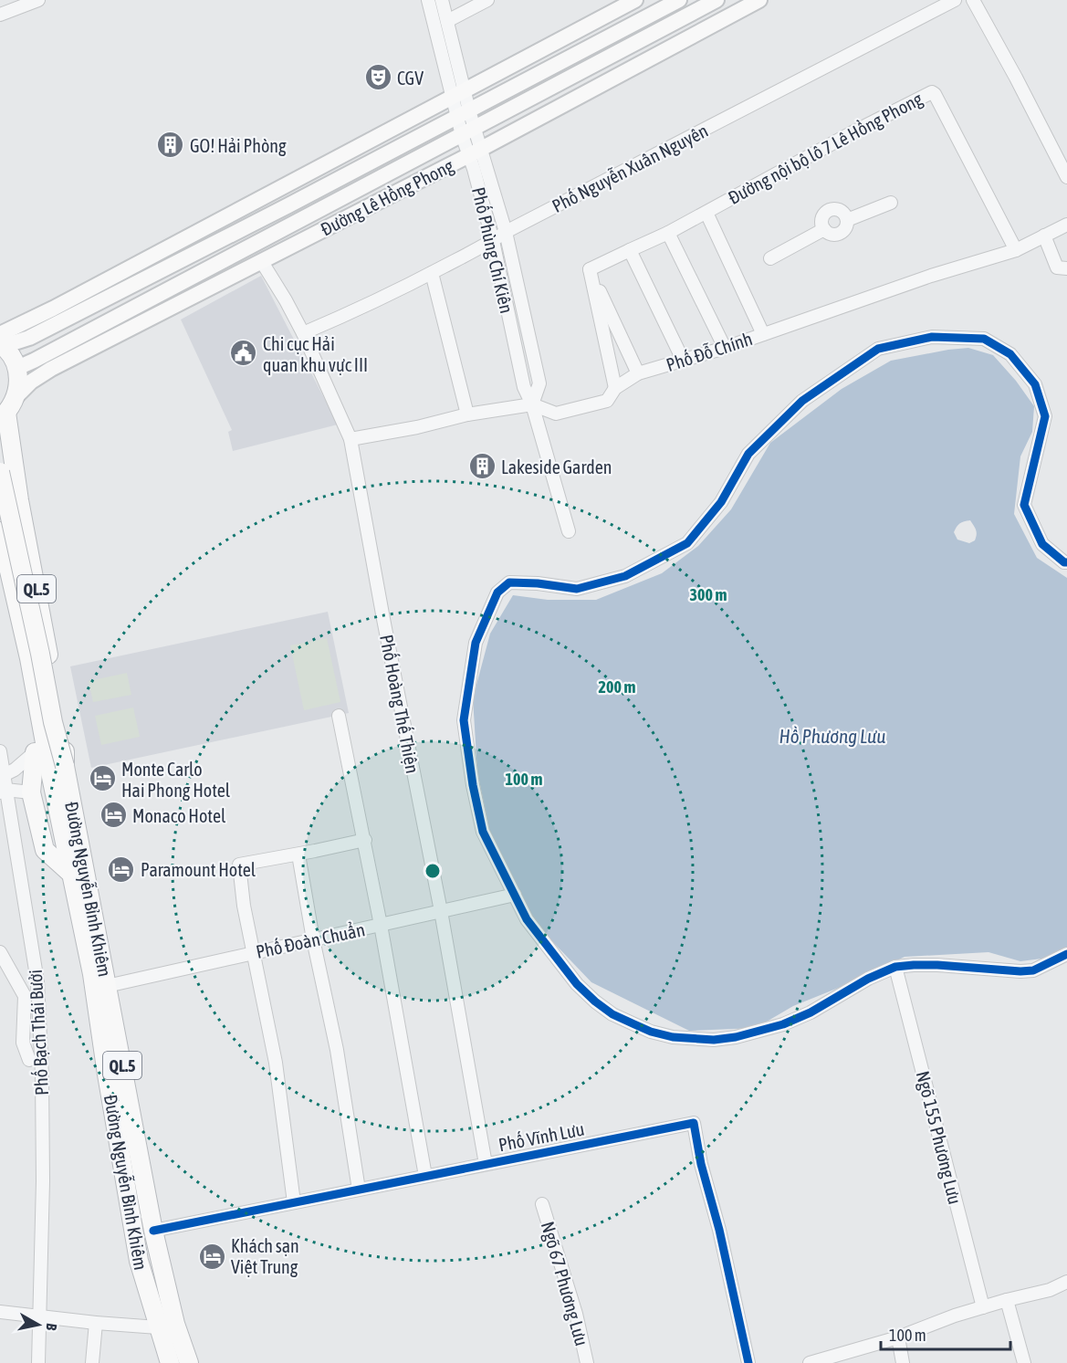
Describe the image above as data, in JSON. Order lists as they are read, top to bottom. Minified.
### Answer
{"streets":{"highway":["QL.5","Đường Nguyễn Bỉnh Khiêm","Đường Nguyễn Bình Khiêm"],"main road":["Đường Lê Hồng Phong"],"street":["Đường nội bộ lô 7 Lê Hồng Phong","Phố Nguyễn Xuân Nguyên","Phố Phùng Chí Kiên","Phố Đỗ Chính","Phố Hoàng Thế Thiện","Phố Đoàn Chuẩn","Phố Bạch Thái Bưởi","Phố Vĩnh Lưu","Ngõ 155 Phương Lưu","Ngõ 67 Phương Lưu"]},"crossings":[["Đường nội bộ lô 7 Lê Hồng Phong","Phố Đỗ Chính"],["Phố Nguyễn Xuân Nguyên","Phố Phùng Chí Kiên"],["Phố Nguyễn Xuân Nguyên","Phố Hoàng Thế Thiện"],["Đường Lê Hồng Phong","Phố Phùng Chí Kiên"],["Đường Lê Hồng Phong","Phố Hoàng Thế Thiện"],["Phố Phùng Chí Kiên","Phố Đỗ Chính"],["Phố Đỗ Chính","Phố Hoàng Thế Thiện"],["QL.5","Đường Nguyễn Bỉnh Khiêm"],["QL.5","Đường Nguyễn Bình Khiêm"],["Phố Hoàng Thế Thiện","Phố Đoàn Chuẩn"],["Phố Hoàng Thế Thiện","Phố Vĩnh Lưu"],["Đường Nguyễn Bỉnh Khiêm","Phố Đoàn Chuẩn"],["Đường Nguyễn Bỉnh Khiêm","Phố Vĩnh Lưu"],["Đường Nguyễn Bỉnh Khiêm","Đường Nguyễn Bình Khiêm"]],"water":["Hồ Phương Lưu"],"places":{"theatre":["CGV"],"building":["GO! Hải Phòng","Lakeside Garden"],"public building":["Chi cục Hải quan khu vực III"],"hotel":["Monte Carlo Hai Phong Hotel","Monaco Hotel","Paramount Hotel","Khách sạn Việt Trung"]},"scale_bar":"100 m","north":"right","rings":["300 m","200 m","100 m"]}
